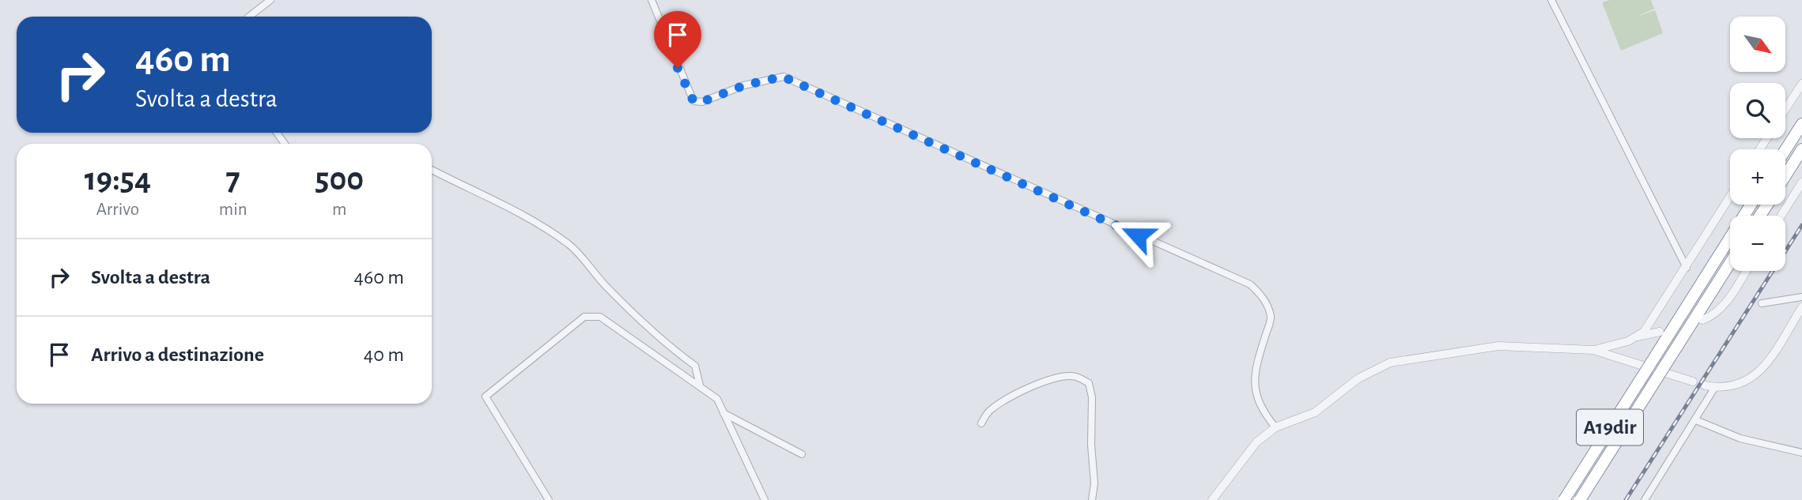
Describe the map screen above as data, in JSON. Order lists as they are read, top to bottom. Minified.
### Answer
{"streets":{"highway":["A19dir"]},"north":"bottom right","page":{"map_buttons":["+","−"],"turn":["460 m","Svolta a destra"],"eta":["19:54","Arrivo","7","min","500","m"],"list":[{"name":"Svolta a destra","value":"460 m"},{"name":"Arrivo a destinazione","value":"40 m"}]}}
